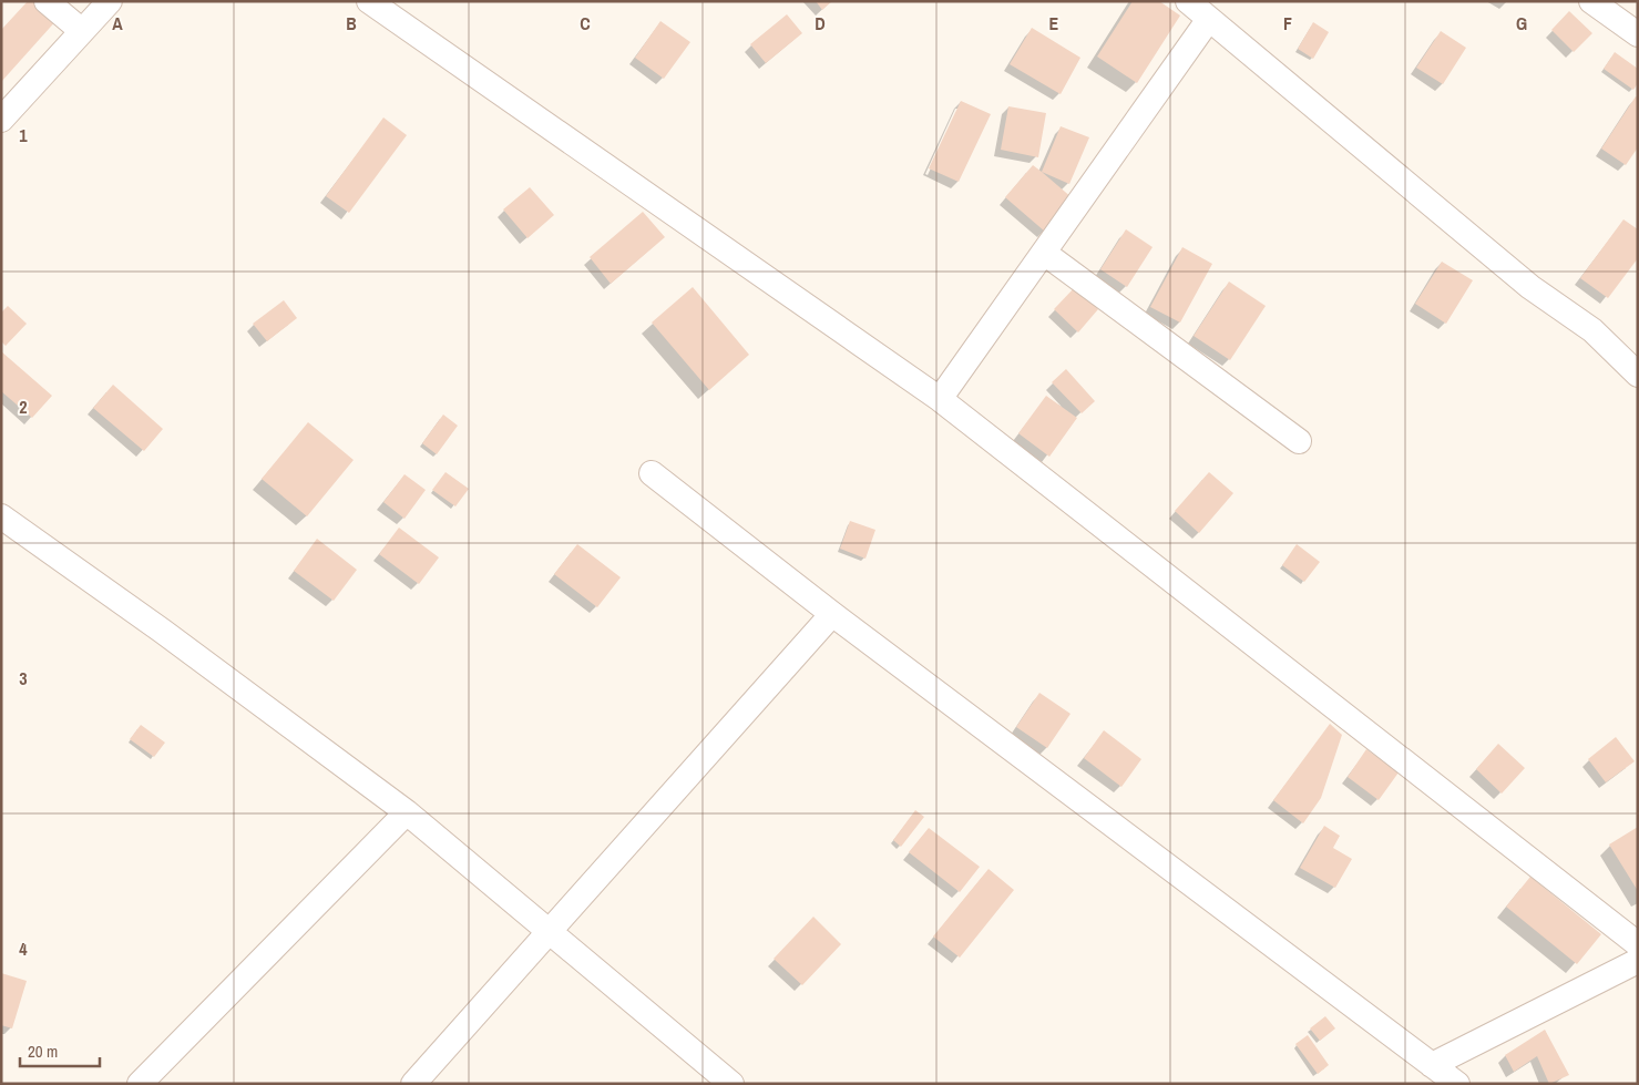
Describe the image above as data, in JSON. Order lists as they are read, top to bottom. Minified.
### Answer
{"scale_bar":"20 m","grid":{"columns":["A","B","C","D","E","F","G"],"rows":["1","2","3","4"]}}
